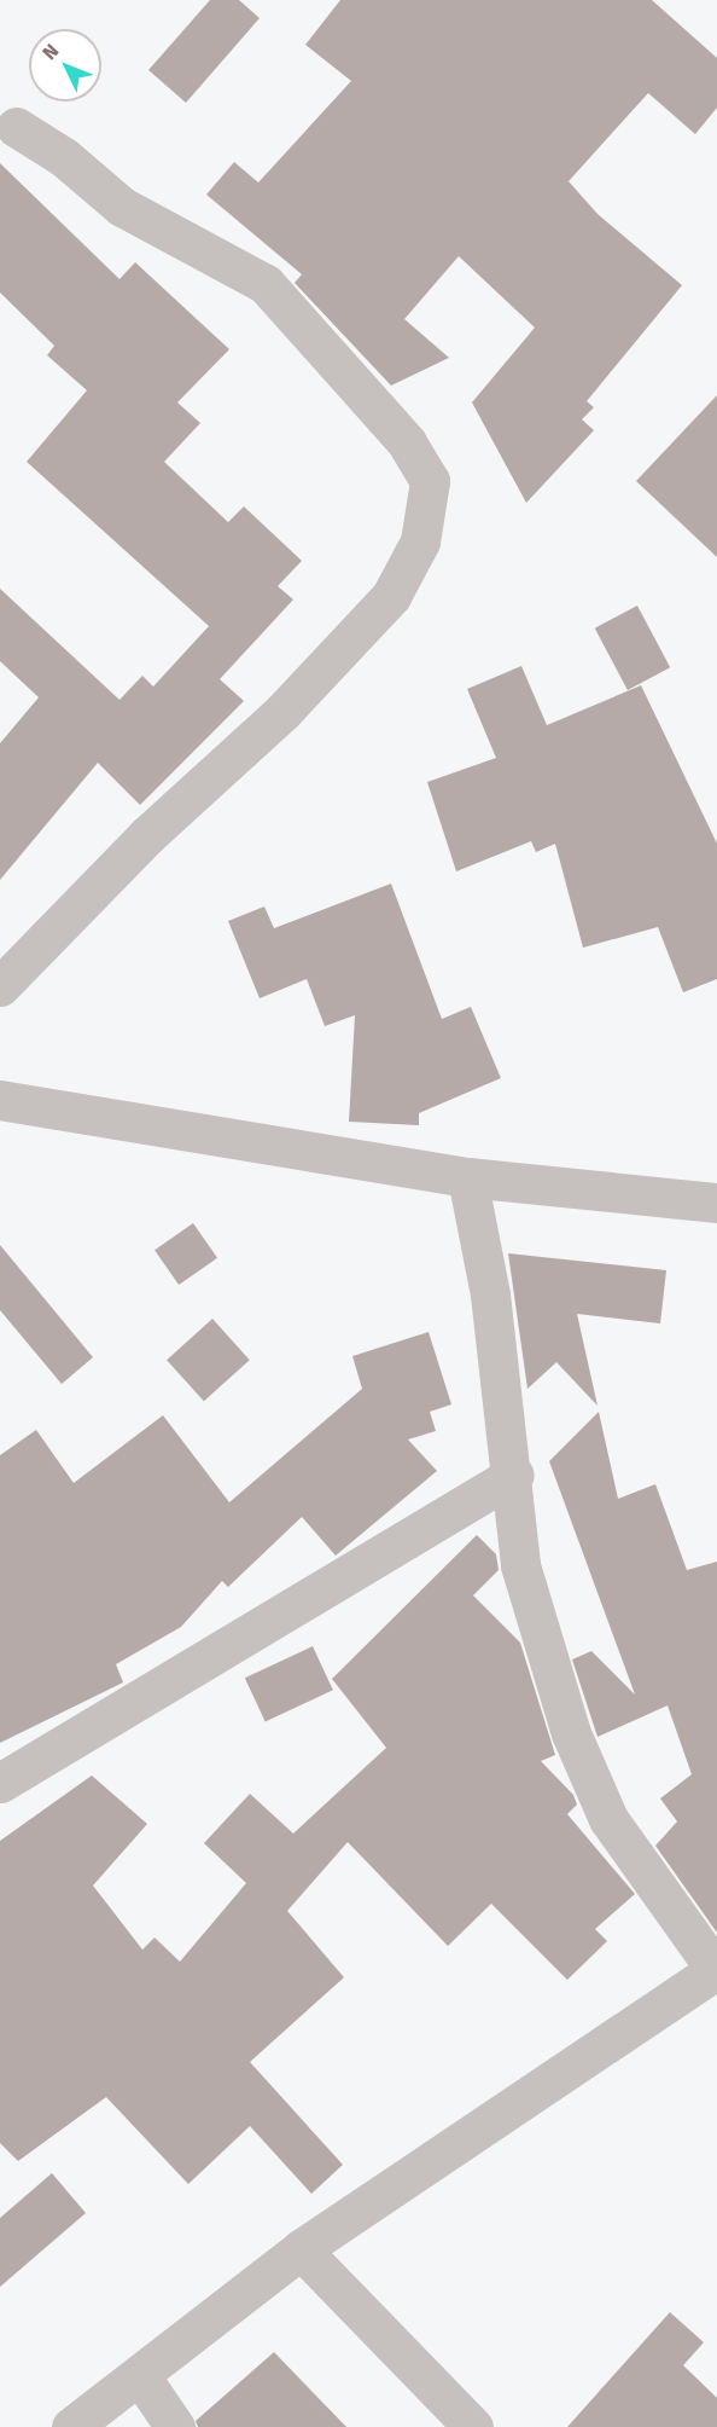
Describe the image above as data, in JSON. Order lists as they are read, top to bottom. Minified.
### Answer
{"north":"top left"}
